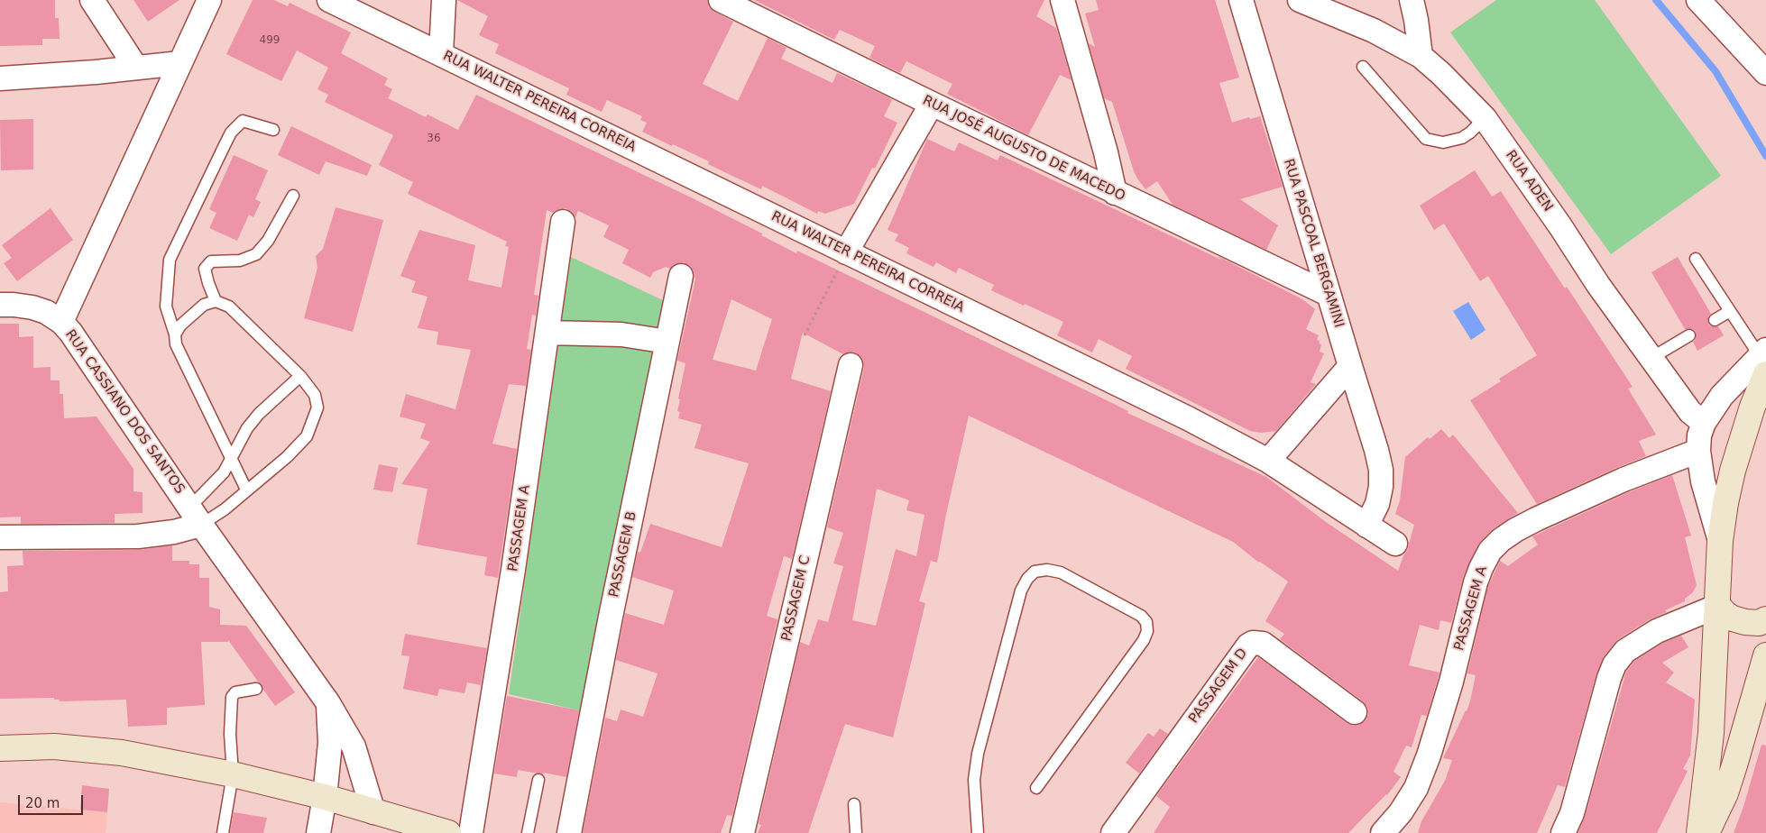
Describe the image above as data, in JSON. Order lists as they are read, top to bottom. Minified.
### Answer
{"streets":{"street":["RUA WALTER PEREIRA CORREIA","RUA JOSÉ AUGUSTO DE MACEDO","RUA ADEN","RUA PASCOAL BERGAMINI","RUA CASSIANO DOS SANTOS","PASSAGEM A","PASSAGEM B","PASSAGEM C","PASSAGEM D"]},"crossings":[["RUA WALTER PEREIRA CORREIA","RUA PASCOAL BERGAMINI"],["RUA JOSÉ AUGUSTO DE MACEDO","RUA PASCOAL BERGAMINI"]],"house_numbers":["499","36"],"scale_bar":"20 m"}
